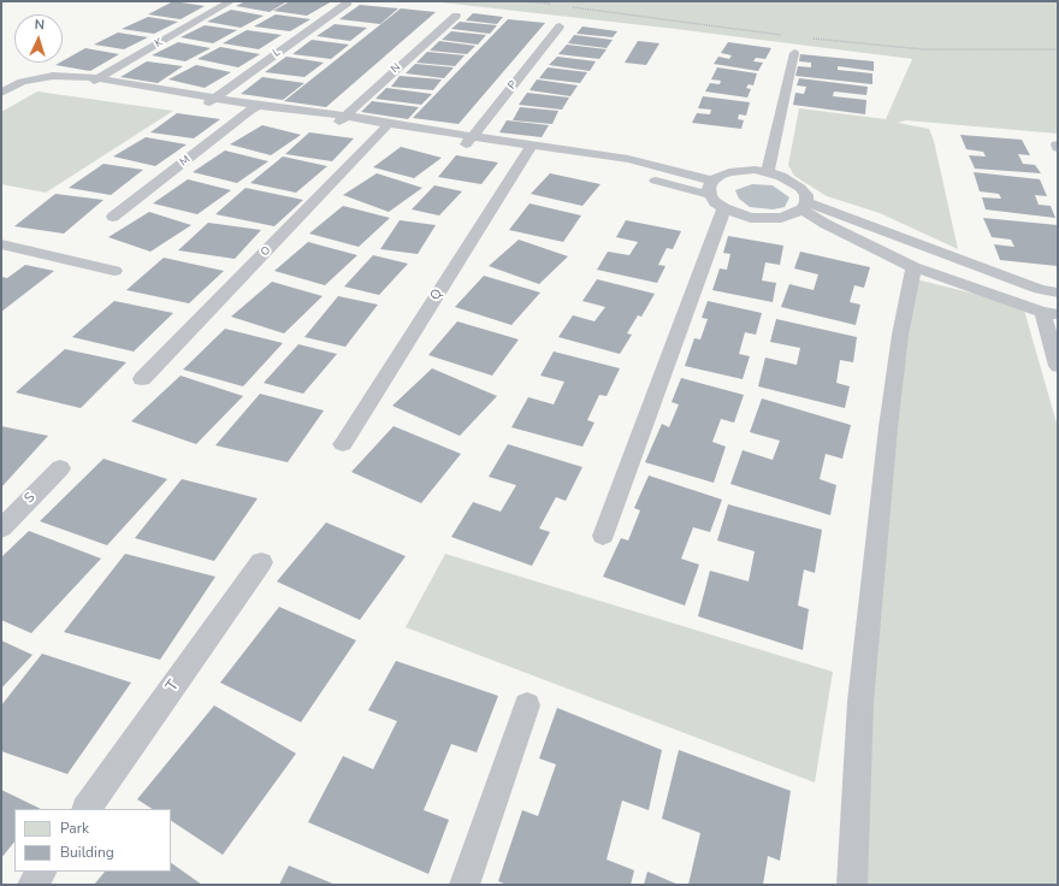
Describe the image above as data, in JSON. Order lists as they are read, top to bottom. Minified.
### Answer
{"streets":{"lane":["K","L","N","P","M","O","Q","S","T"]},"legend":["Park","Building"],"north":"top"}
